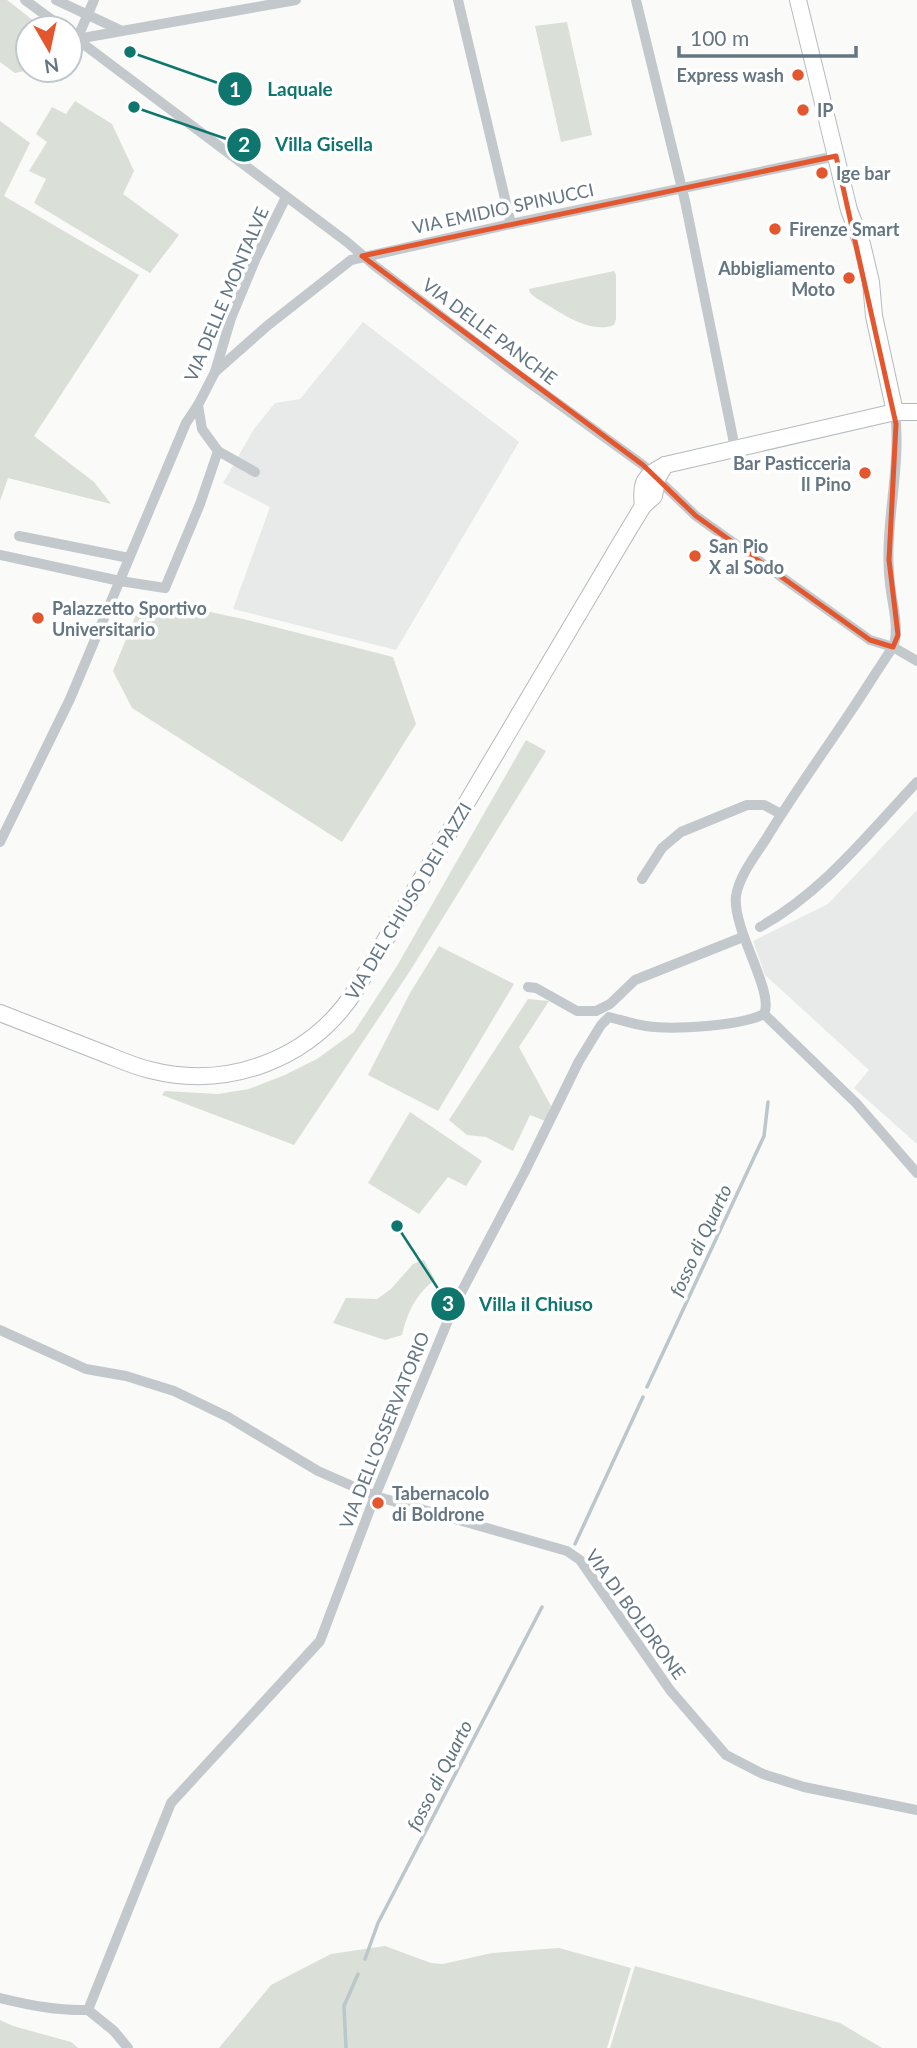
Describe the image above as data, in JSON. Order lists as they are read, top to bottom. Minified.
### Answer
{"streets":{"main road":["VIA DEL CHIUSO DEI PAZZI"],"street":["VIA EMIDIO SPINUCCI","VIA DELLE MONTALVE","VIA DELLE PANCHE","VIA DELL'OSSERVATORIO","VIA DI BOLDRONE"]},"crossings":[["VIA EMIDIO SPINUCCI","VIA DELLE MONTALVE"],["VIA EMIDIO SPINUCCI","VIA DELLE PANCHE"],["VIA DELLE MONTALVE","VIA DELLE PANCHE"],["VIA DELLE PANCHE","VIA DEL CHIUSO DEI PAZZI"],["VIA DELL'OSSERVATORIO","VIA DI BOLDRONE"]],"water":["fosso di Quarto"],"places":["Laquale","Express wash","Villa Gisella","IP","Ige bar","Firenze Smart","Abbigliamento Moto","Bar Pasticceria Il Pino","San Pio X al Sodo","Palazzetto Sportivo Universitario","Villa il Chiuso","Tabernacolo di Boldrone"],"scale_bar":"100 m","north":"bottom"}
